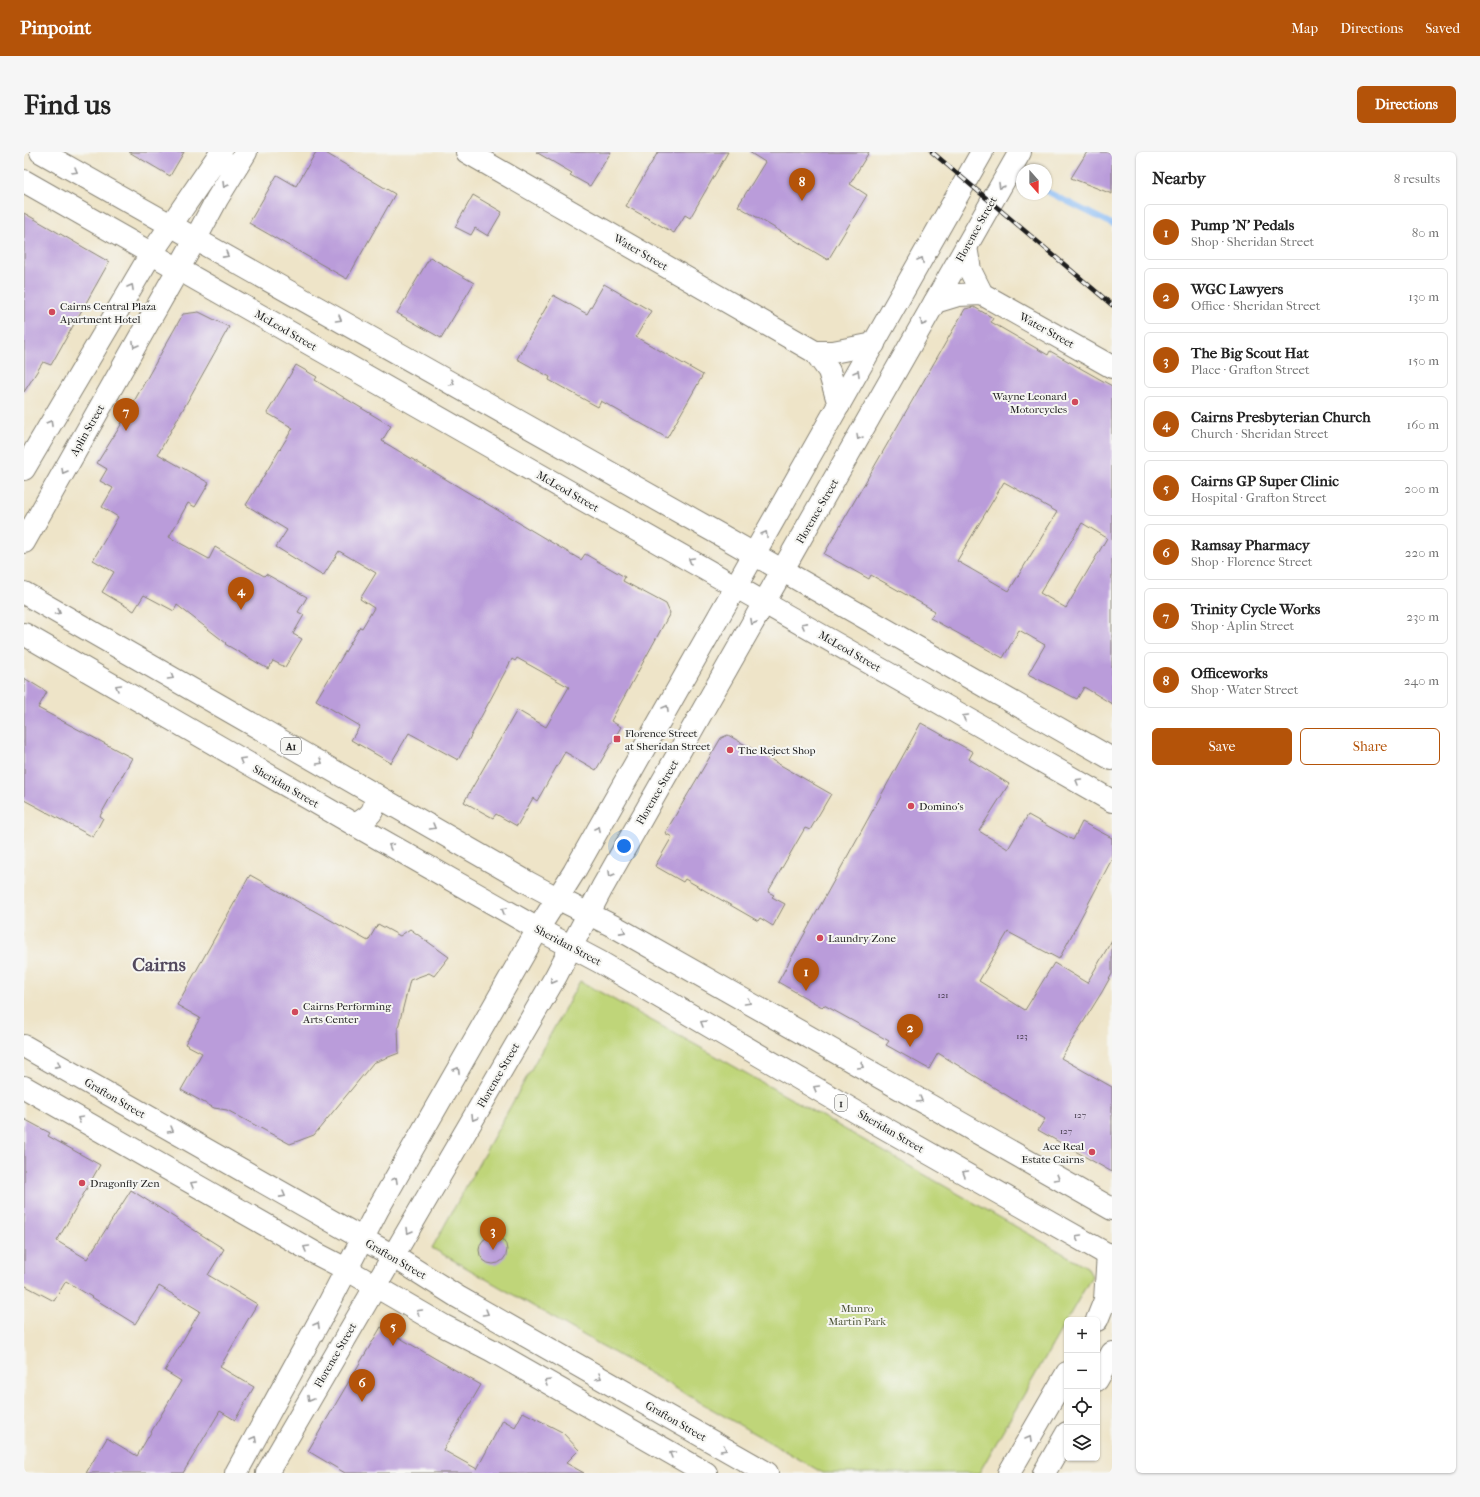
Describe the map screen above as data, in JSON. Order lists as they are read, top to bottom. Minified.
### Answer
{"streets":{"main road":["Florence Street","Water Street","McLeod Street","Aplin Street","A1","Sheridan Street","Grafton Street","1"]},"crossings":[["Florence Street","McLeod Street"],["Florence Street","Sheridan Street"],["Florence Street","Grafton Street"],["McLeod Street","Aplin Street"]],"districts":["Cairns"],"parks":["Munro Martin Park"],"places":{"other":["Cairns Central Plaza Apartment Hotel","Wayne Leonard Motorcycles","The Reject Shop","Domino's","Laundry Zone","Cairns Performing Arts Center","Ace Real Estate Cairns","Dragonfly Zen"],"transit":["Florence Street at Sheridan Street"]},"house_numbers":["121","123","127","127"],"north":"bottom","page":{"header":"Pinpoint","nav":["Map","Directions","Saved"],"buttons":["Directions",["Save","Share"]],"title":"Find us","heading":["Nearby","8 results"],"pins":["8","7","4","1","2","3","5","6"],"list":[{"mark":"1","name":"Pump 'N' Pedals","note":"Shop · Sheridan Street","value":"80 m"},{"mark":"2","name":"WGC Lawyers","note":"Office · Sheridan Street","value":"130 m"},{"mark":"3","name":"The Big Scout Hat","note":"Place · Grafton Street","value":"150 m"},{"mark":"4","name":"Cairns Presbyterian Church","note":"Church · Sheridan Street","value":"160 m"},{"mark":"5","name":"Cairns GP Super Clinic","note":"Hospital · Grafton Street","value":"200 m"},{"mark":"6","name":"Ramsay Pharmacy","note":"Shop · Florence Street","value":"220 m"},{"mark":"7","name":"Trinity Cycle Works","note":"Shop · Aplin Street","value":"230 m"},{"mark":"8","name":"Officeworks","note":"Shop · Water Street","value":"240 m"}],"map_buttons":["+","−"]}}
